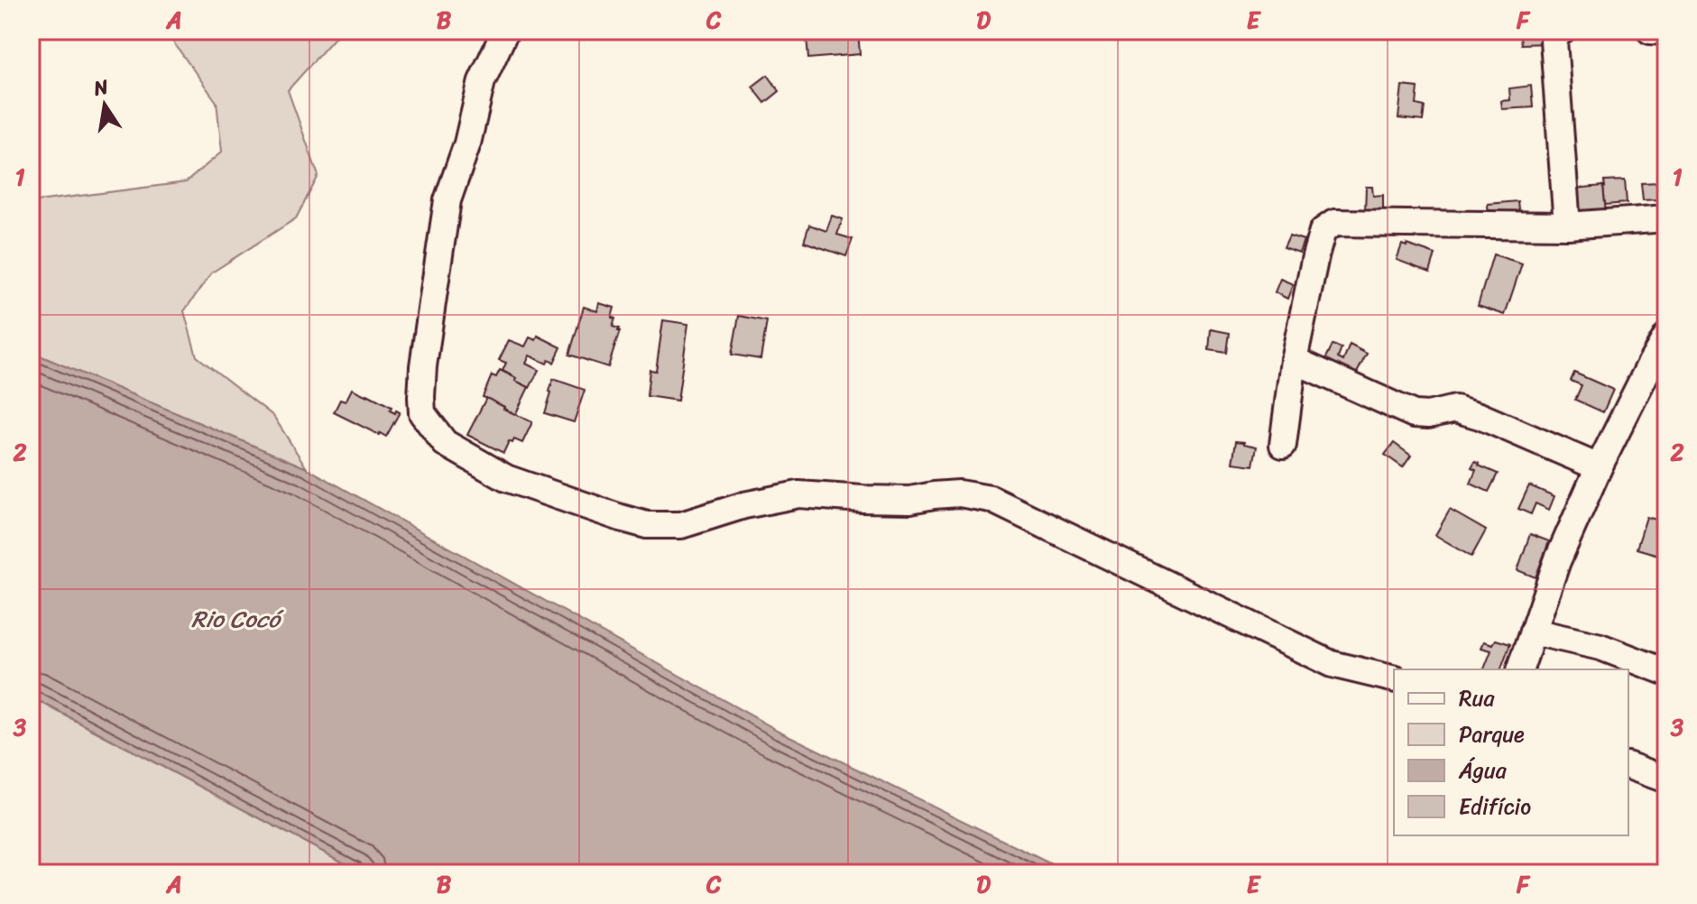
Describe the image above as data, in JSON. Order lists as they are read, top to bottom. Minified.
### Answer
{"water":["Rio Cocó"],"legend":["Rua","Parque","Água","Edifício"],"north":"top","grid":{"columns":["A","B","C","D","E","F"],"rows":["1","2","3"]}}
